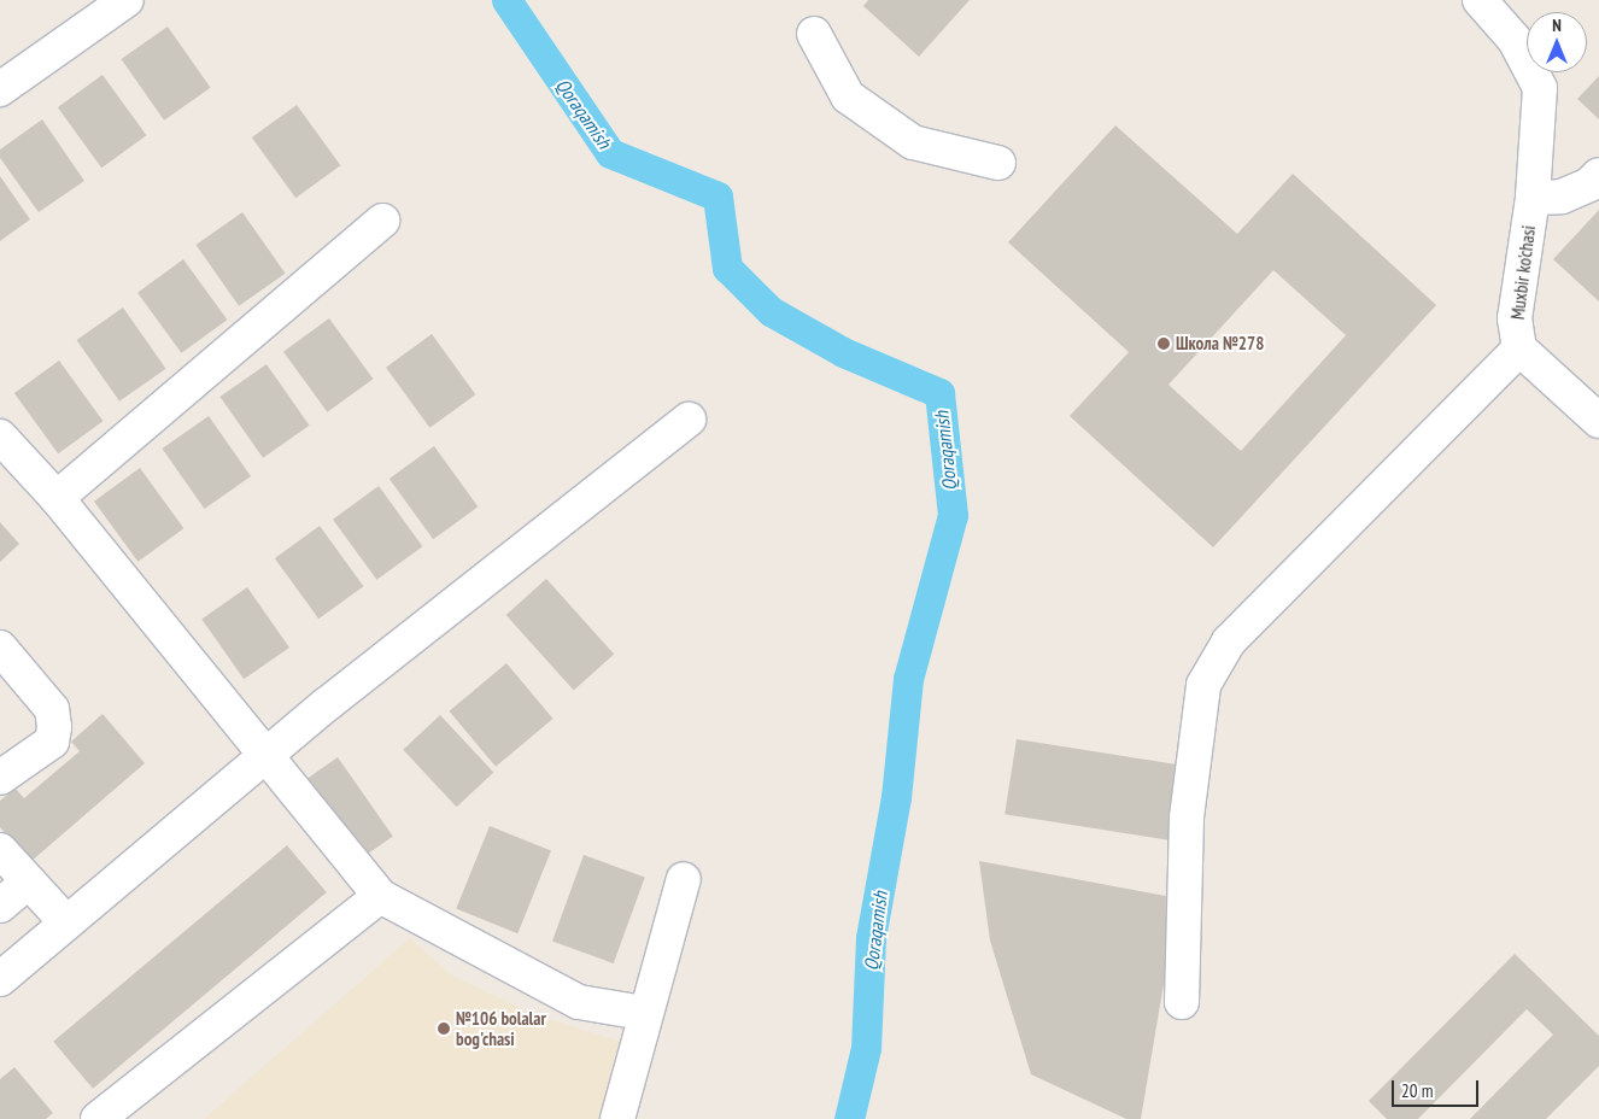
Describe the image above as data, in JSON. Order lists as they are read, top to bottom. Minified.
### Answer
{"streets":{"street":["Muxbir ko'chasi"]},"water":["Qoraqamish"],"places":["Школа №278","№106 bolalar bog'chasi"],"scale_bar":"20 m","north":"top"}
